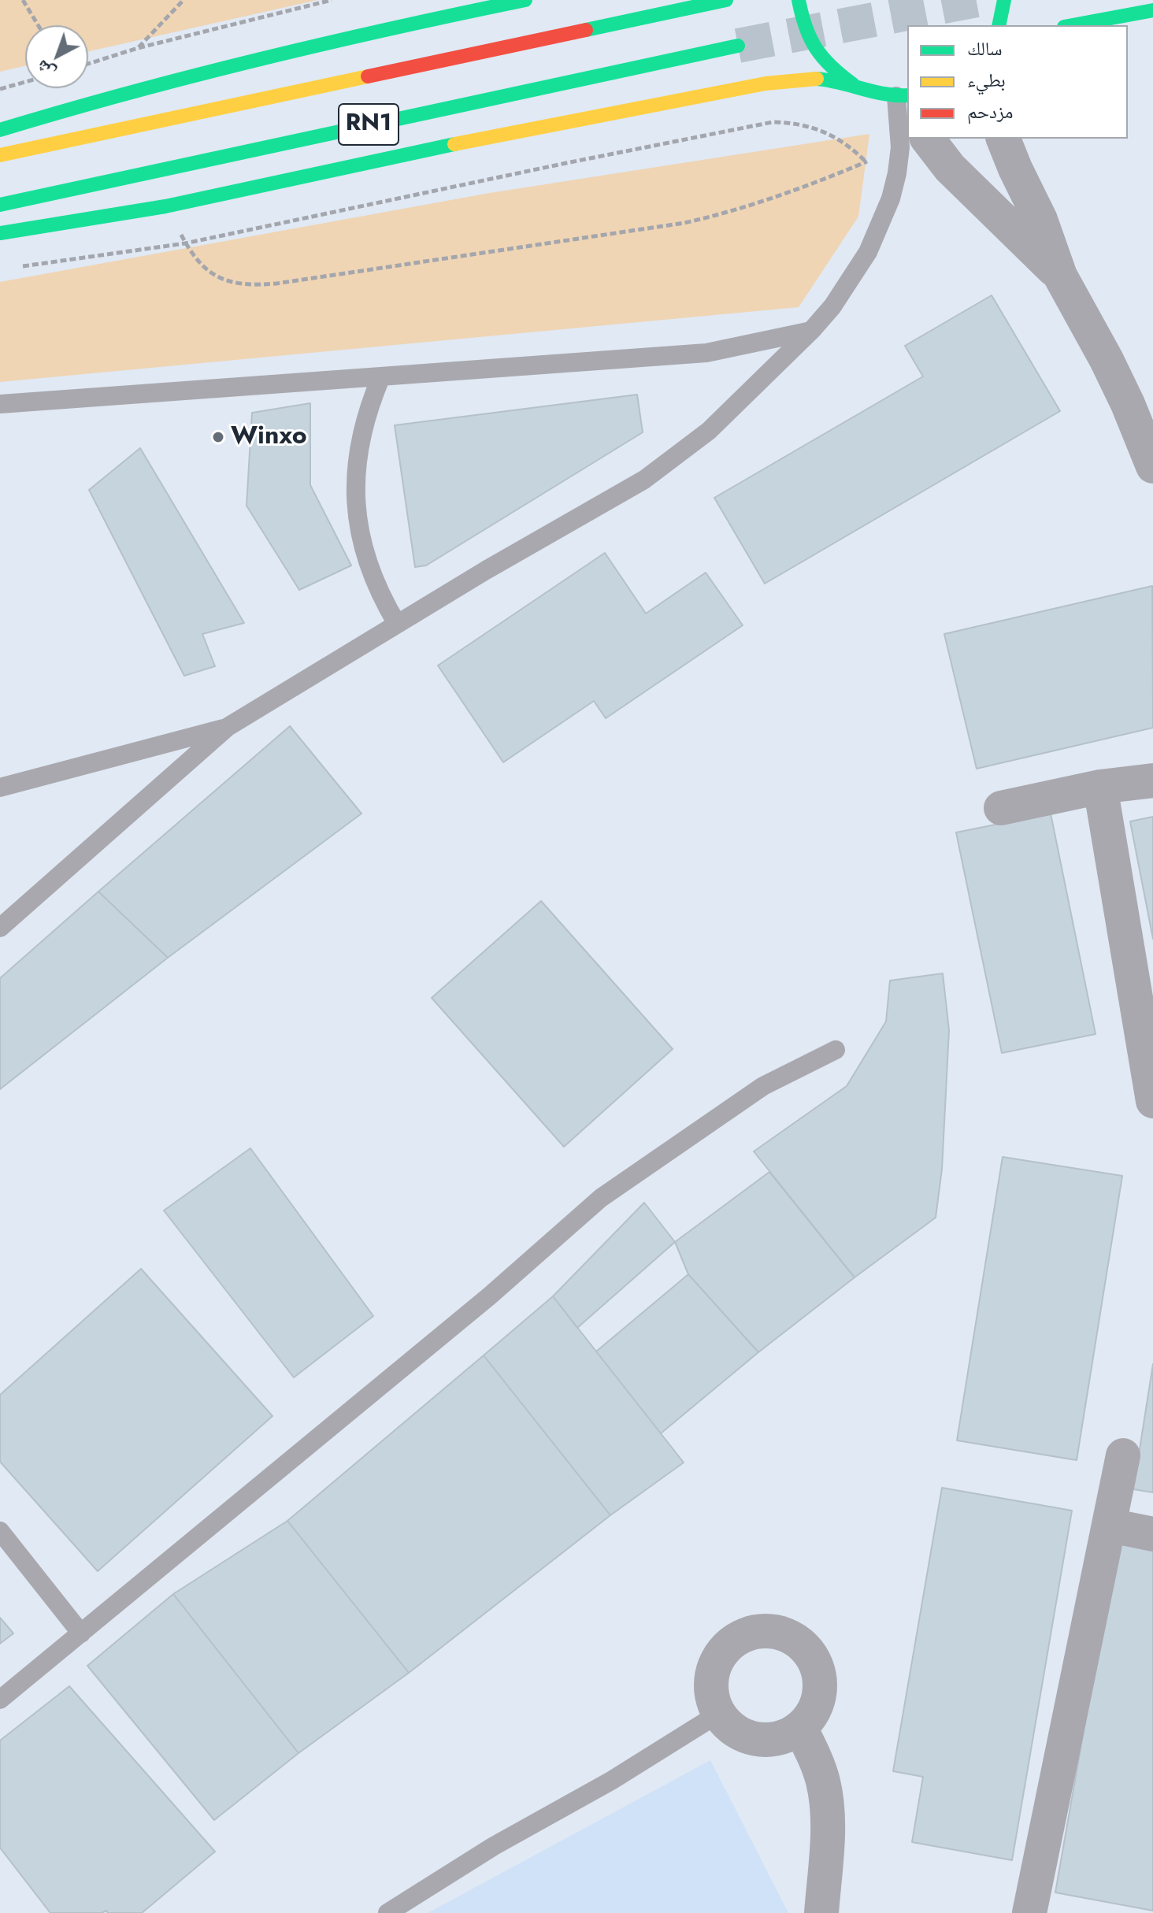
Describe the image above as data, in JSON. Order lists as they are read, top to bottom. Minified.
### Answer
{"streets":{"main road":["RN1"]},"places":["Winxo"],"legend":["سالك","بطيء","مزدحم"],"north":"bottom left"}
